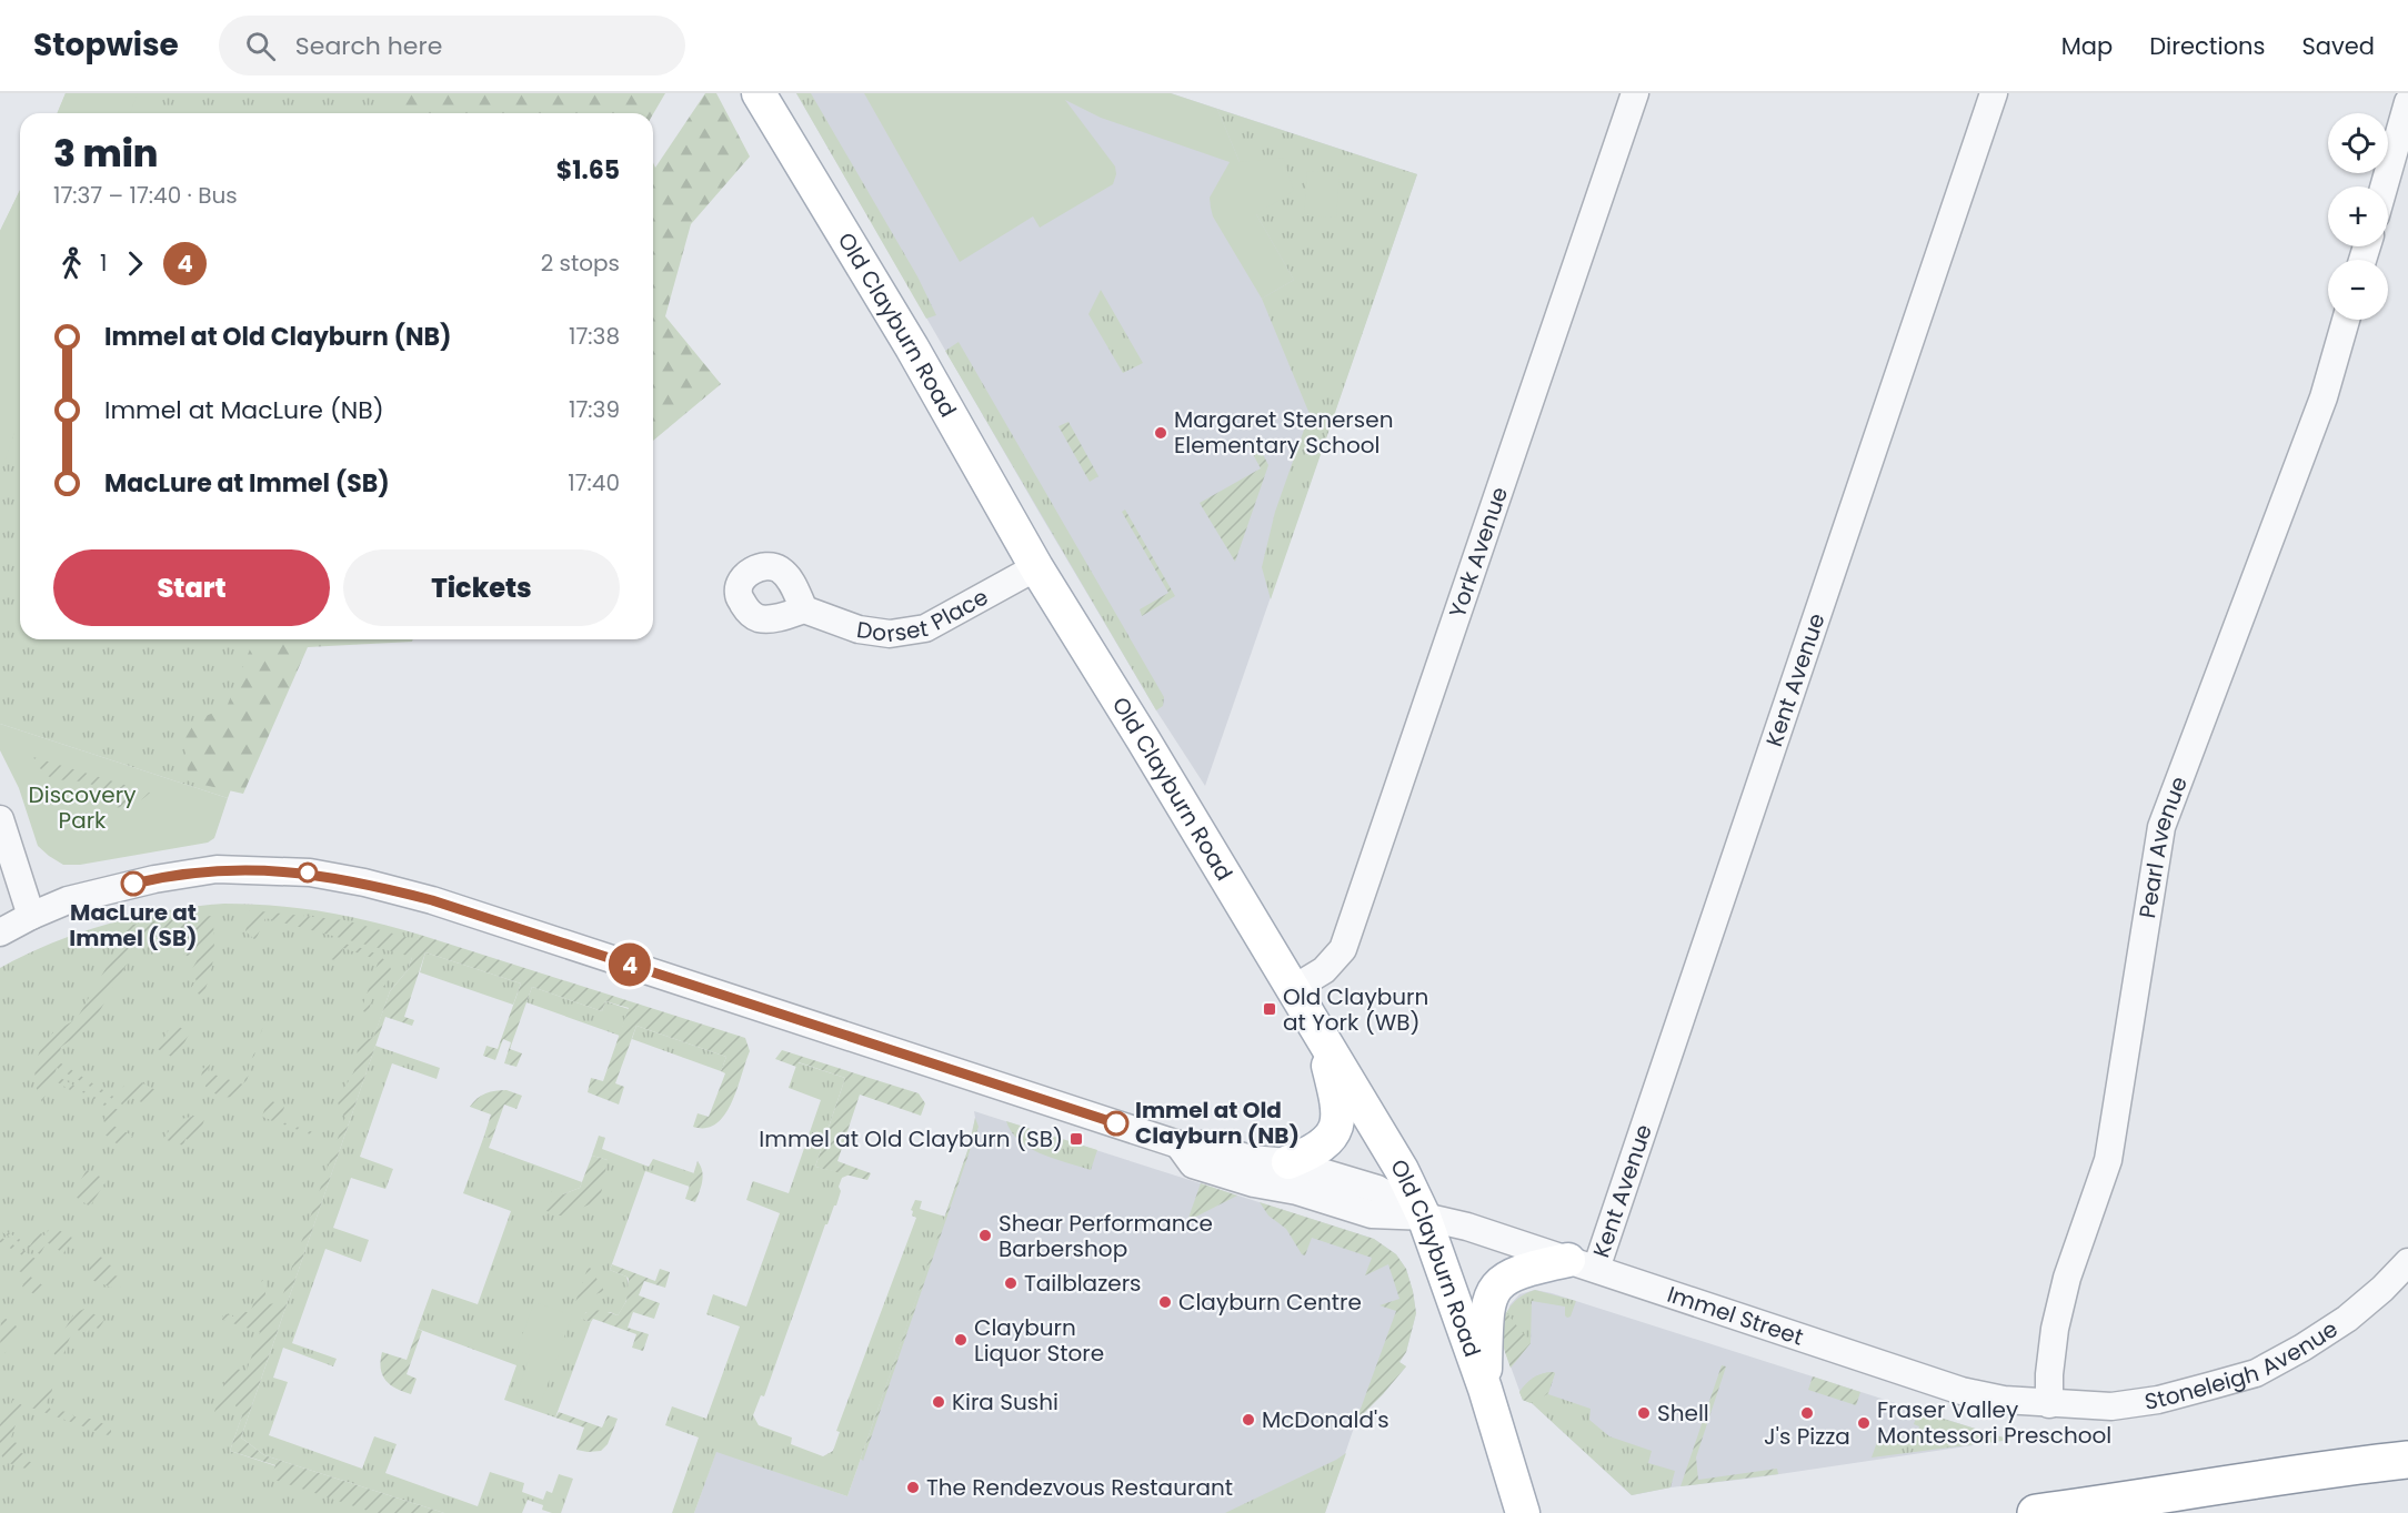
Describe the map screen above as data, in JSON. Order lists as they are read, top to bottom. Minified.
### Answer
{"streets":{"main road":["Old Clayburn Road"],"street":["York Avenue","Dorset Place","Kent Avenue","Pearl Avenue","Immel Street","Stoneleigh Avenue"]},"crossings":[["Old Clayburn Road","York Avenue"],["Old Clayburn Road","Dorset Place"],["Old Clayburn Road","Immel Street"],["Kent Avenue","Immel Street"],["Pearl Avenue","Immel Street"],["Pearl Avenue","Stoneleigh Avenue"],["Immel Street","Stoneleigh Avenue"]],"parks":["Discovery Park"],"places":{"other":["Margaret Stenersen Elementary School","MacLure at Immel (SB)","Immel at Old Clayburn (NB)","Shear Performance Barbershop","Tailblazers","Clayburn Centre","Clayburn Liquor Store","Kira Sushi","Shell","J's Pizza","McDonald's","Fraser Valley Montessori Preschool","The Rendezvous Restaurant"],"transit":["Old Clayburn at York (WB)","Immel at Old Clayburn (SB)"]},"lines":["bus line 4"],"page":{"header":"Stopwise","search":"Search here","nav":["Map","Directions","Saved"],"on_map":"4","map_buttons":["+","−"],"heading":["3 min","17:37 – 17:40 · Bus","$1.65"],"legs":["1","4","2 stops"],"list":[{"name":"Immel at Old Clayburn (NB)","value":"17:38"},{"name":"Immel at MacLure (NB)","value":"17:39"},{"name":"MacLure at Immel (SB)","value":"17:40"}],"buttons":["Start","Tickets"]}}
